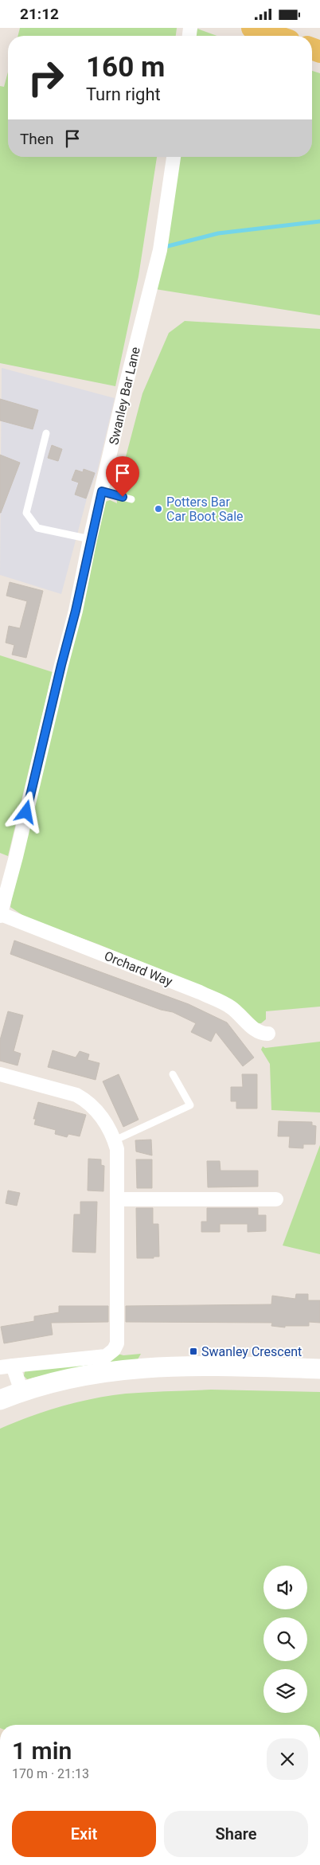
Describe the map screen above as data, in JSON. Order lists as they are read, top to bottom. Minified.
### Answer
{"streets":{"street":["Swanley Bar Lane","Orchard Way"]},"crossings":[["Swanley Bar Lane","Orchard Way"]],"places":{"other":["Potters Bar Car Boot Sale"],"transit":["Swanley Crescent"]},"page":{"status":"21:12","turn":["160 m","Turn right"],"then":"Then","heading":["1 min","170 m · 21:13"],"buttons":["Exit","Share"]}}
